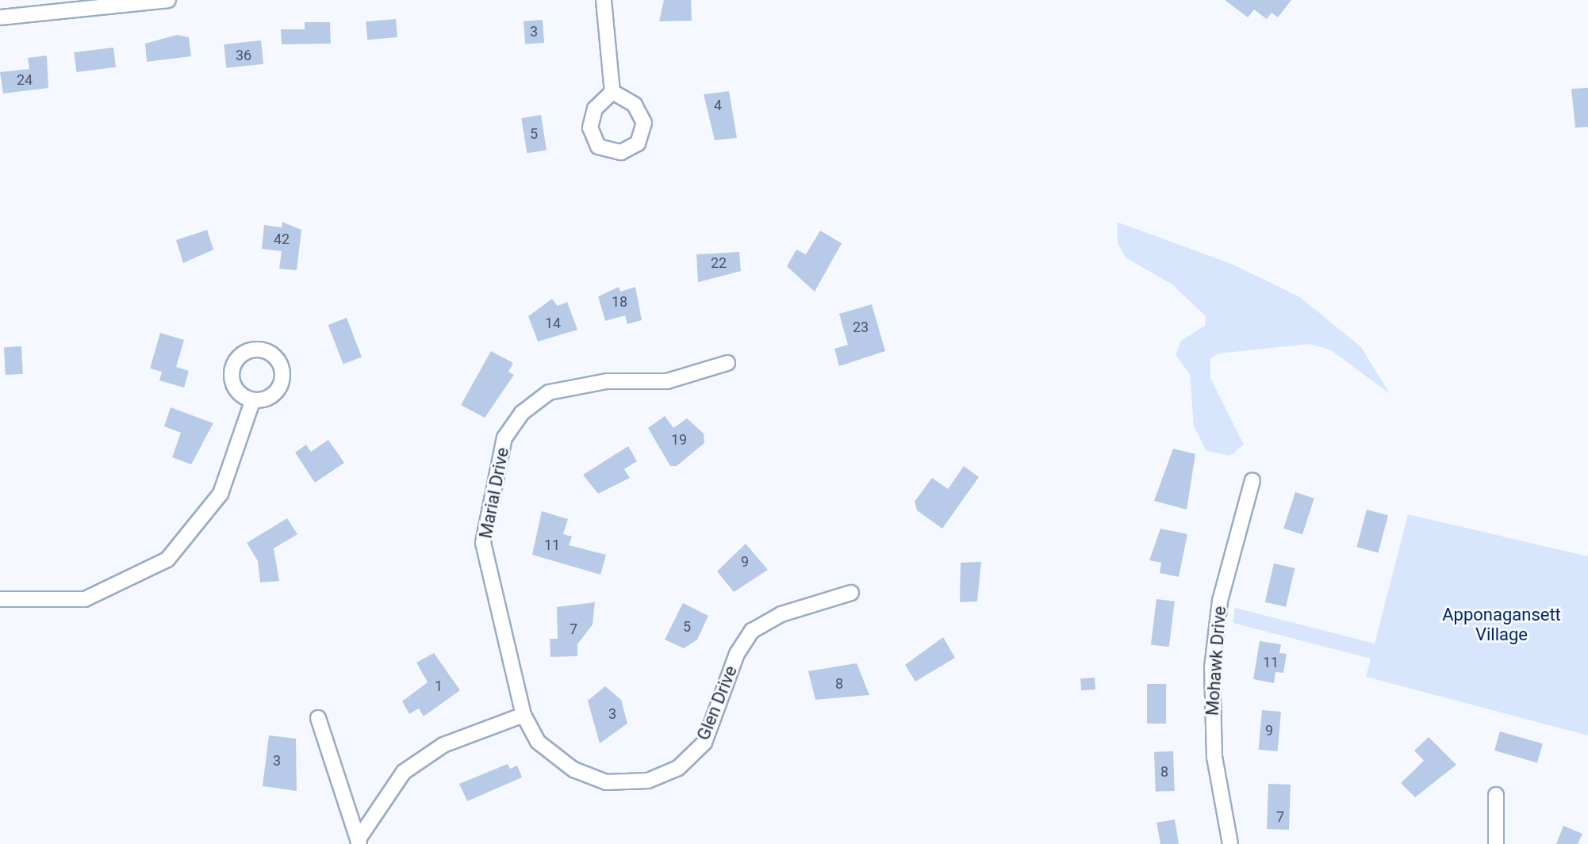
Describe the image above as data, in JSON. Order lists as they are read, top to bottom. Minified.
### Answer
{"streets":{"street":["Marial Drive","Mohawk Drive","Glen Drive"]},"crossings":[["Marial Drive","Glen Drive"]],"parks":["Apponagansett Village"],"house_numbers":["3","36","24","4","5","42","22","18","14","23","19","11","9","5","7","11","8","1","3","9","3","8","7"]}
